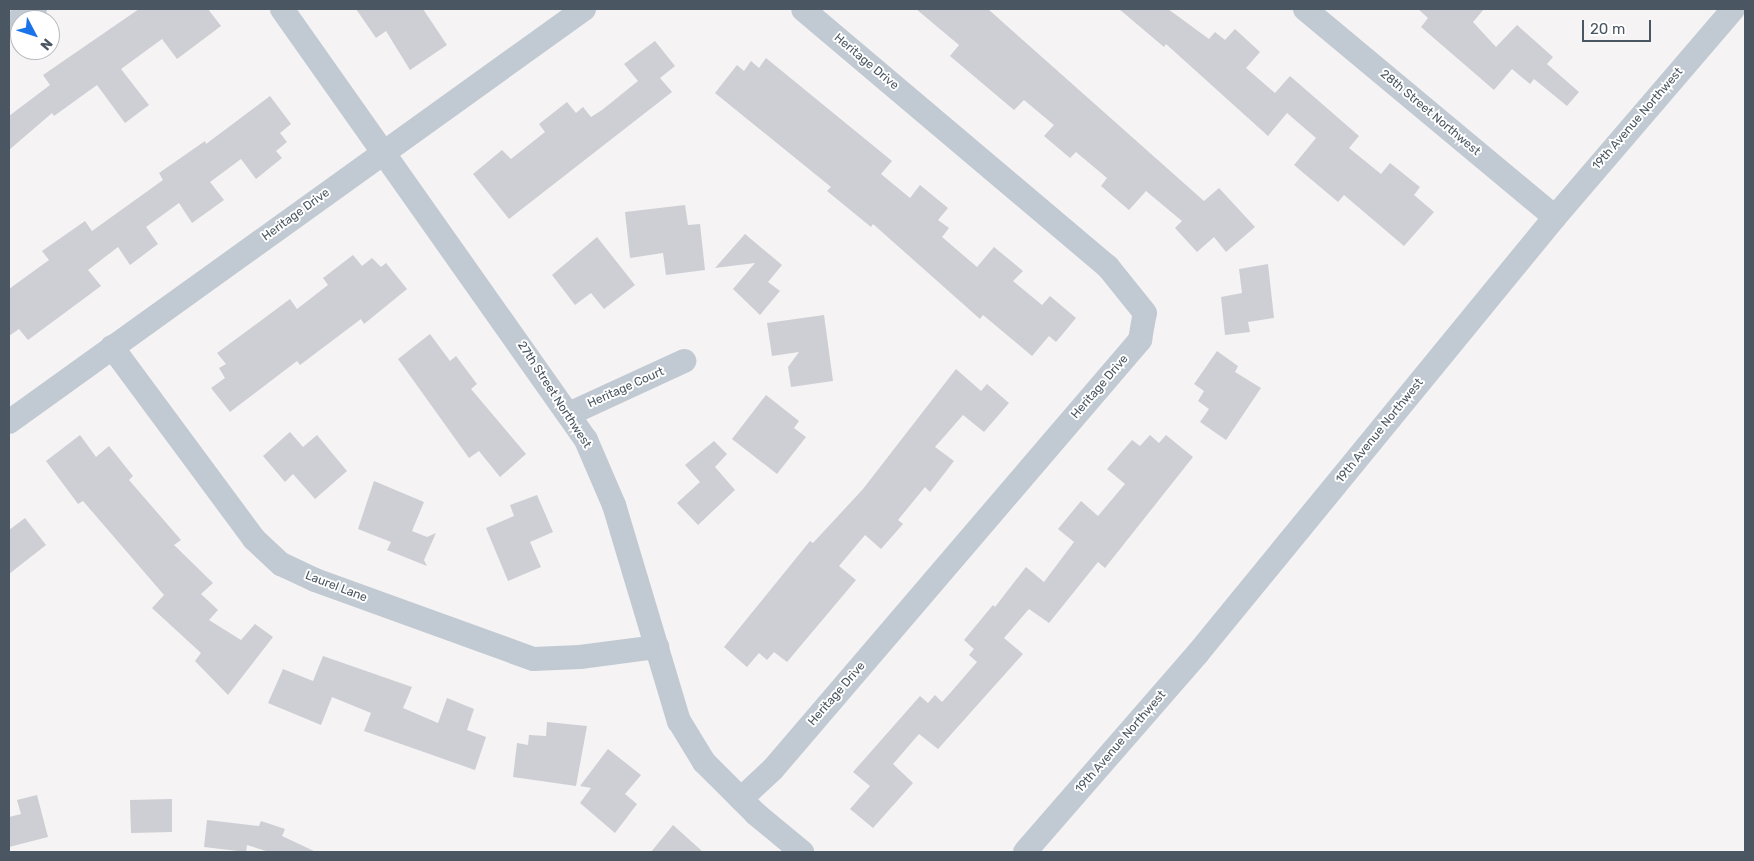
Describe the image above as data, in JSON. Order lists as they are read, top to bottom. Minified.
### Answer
{"streets":{"street":["Heritage Drive","28th Street Northwest","19th Avenue Northwest","Heritage Court","27th Street Northwest","Laurel Lane"]},"crossings":[["Heritage Drive","27th Street Northwest"],["Heritage Drive","Laurel Lane"],["28th Street Northwest","19th Avenue Northwest"],["Heritage Court","27th Street Northwest"],["27th Street Northwest","Laurel Lane"]],"scale_bar":"20 m","north":"bottom right"}
